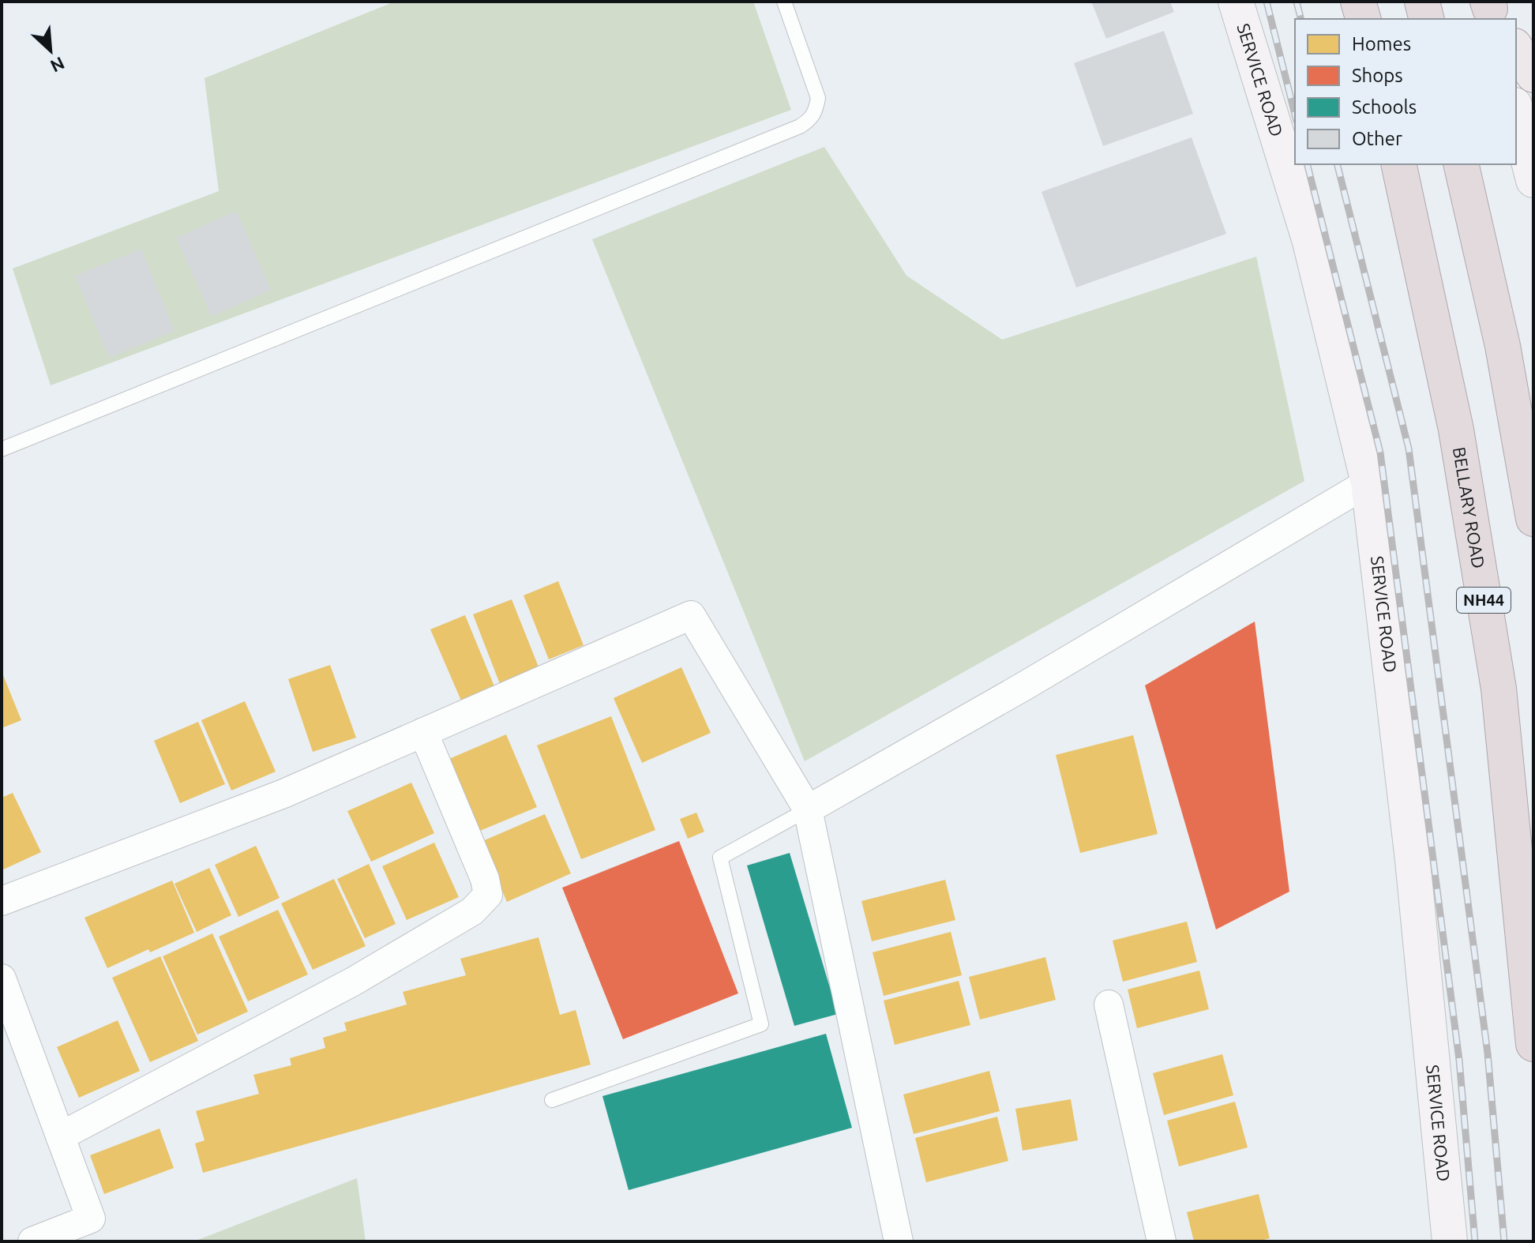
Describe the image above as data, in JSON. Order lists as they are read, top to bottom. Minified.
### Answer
{"streets":{"highway":["BELLARY ROAD","NH44"],"main road":["SERVICE ROAD"]},"legend":["Homes","Shops","Schools","Other"],"north":"bottom right"}
